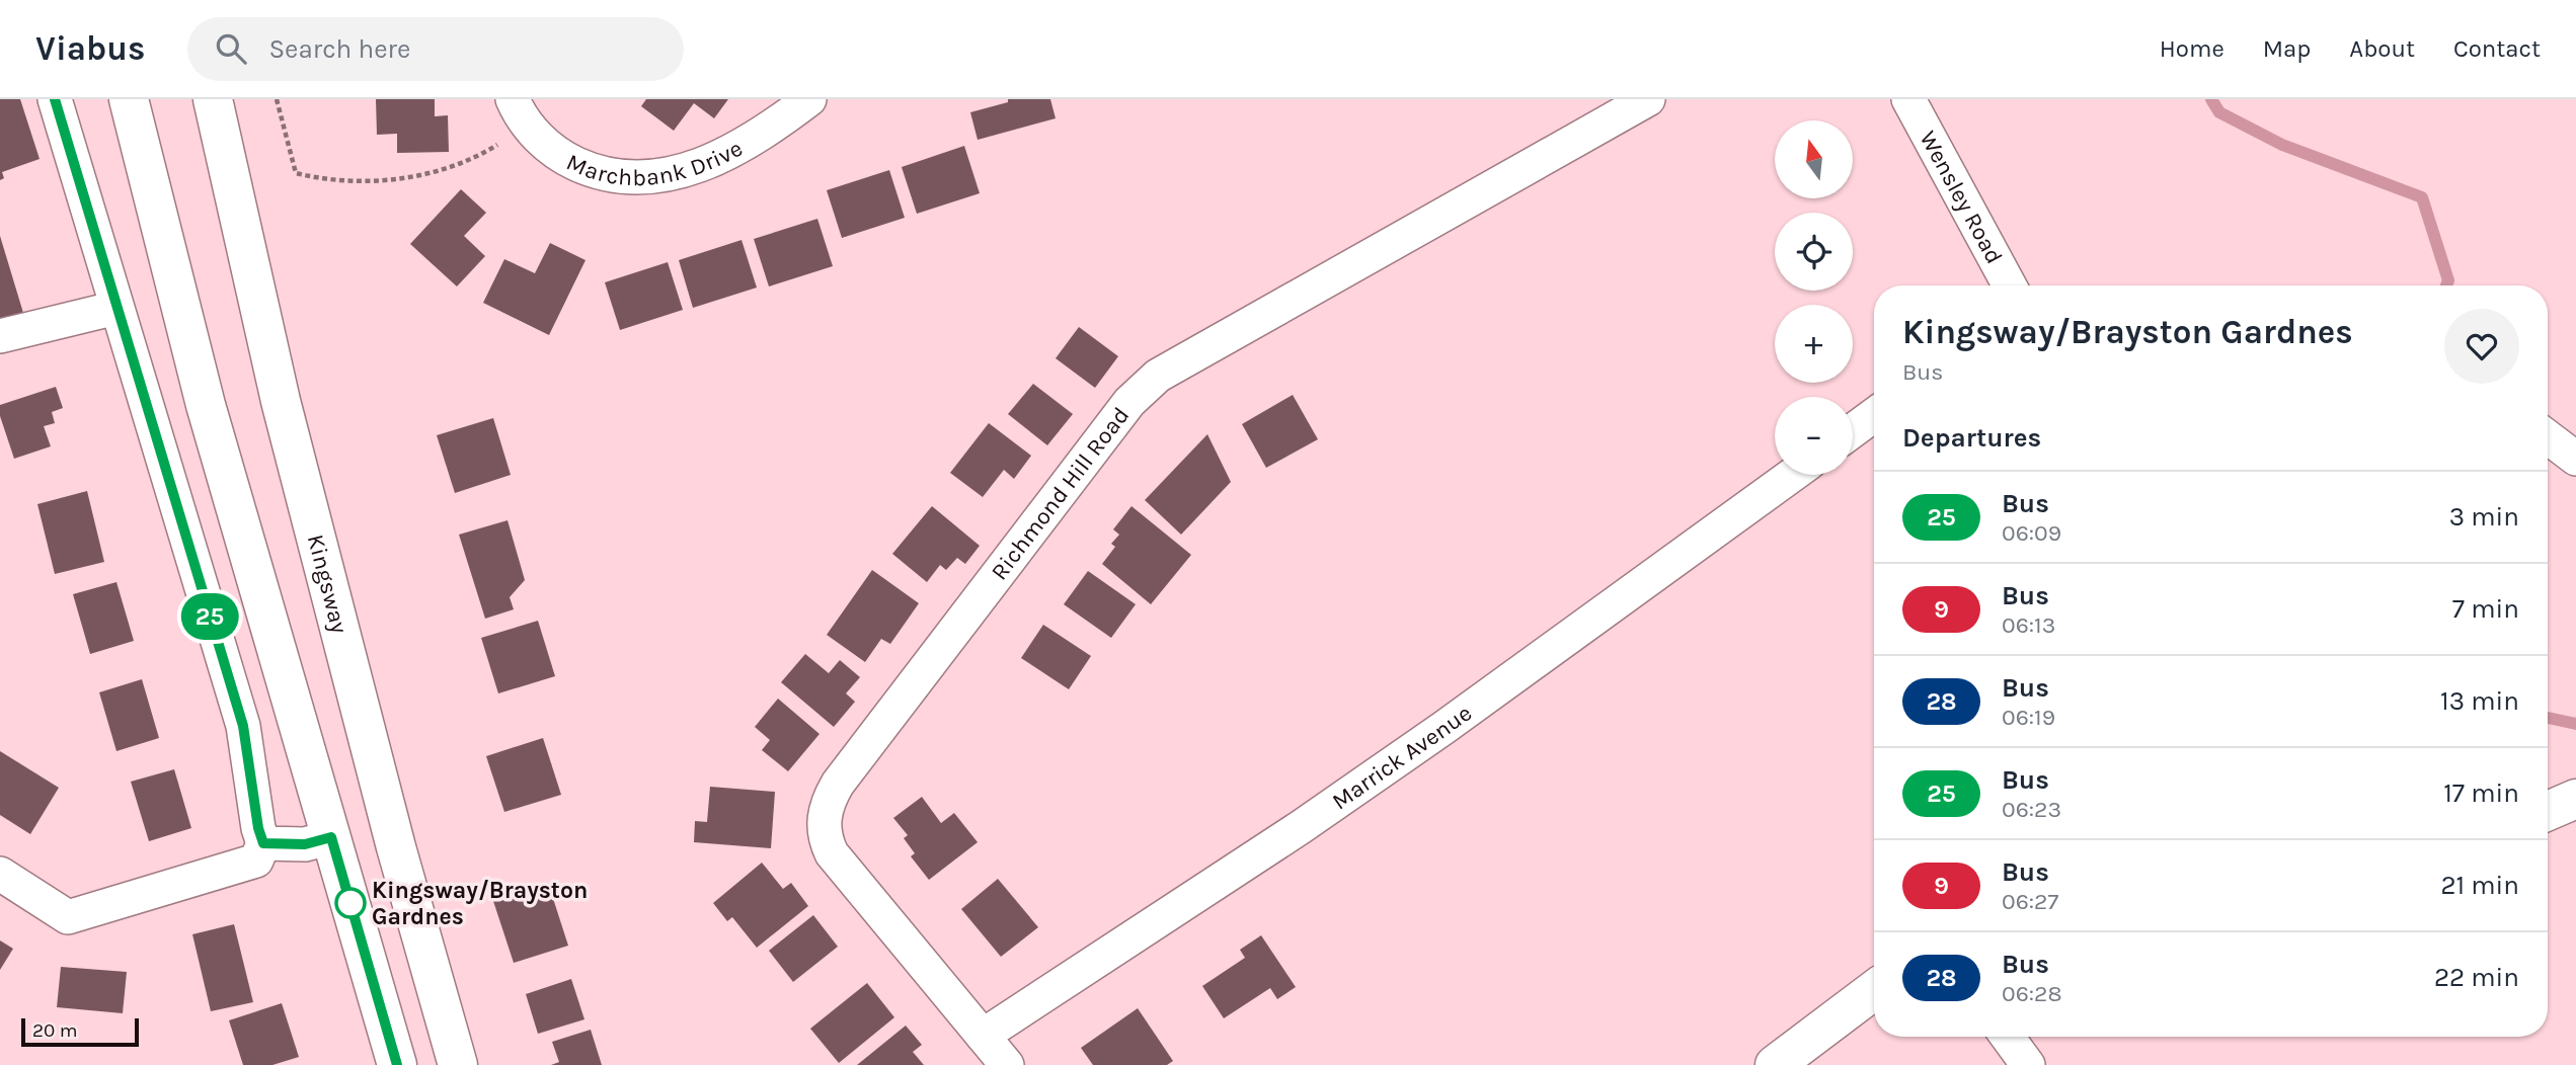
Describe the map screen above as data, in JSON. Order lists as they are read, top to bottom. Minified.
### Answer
{"streets":{"main road":["Kingsway"],"street":["Marchbank Drive","Wensley Road","Richmond Hill Road","Marrick Avenue"]},"crossings":[["Richmond Hill Road","Marrick Avenue"]],"places":["Kingsway/Brayston Gardnes"],"lines":["bus line 25"],"scale_bar":"20 m","north":"top","page":{"header":"Viabus","search":"Search here","nav":["Home","Map","About","Contact"],"on_map":"25","map_buttons":["+","−"],"heading":[["Kingsway/Brayston Gardnes","Bus"],"Departures"],"list":[{"mark":"25","name":"Bus","note":"06:09","value":"3 min"},{"mark":"9","name":"Bus","note":"06:13","value":"7 min"},{"mark":"28","name":"Bus","note":"06:19","value":"13 min"},{"mark":"25","name":"Bus","note":"06:23","value":"17 min"},{"mark":"9","name":"Bus","note":"06:27","value":"21 min"},{"mark":"28","name":"Bus","note":"06:28","value":"22 min"}],"scale":"20 m"}}
